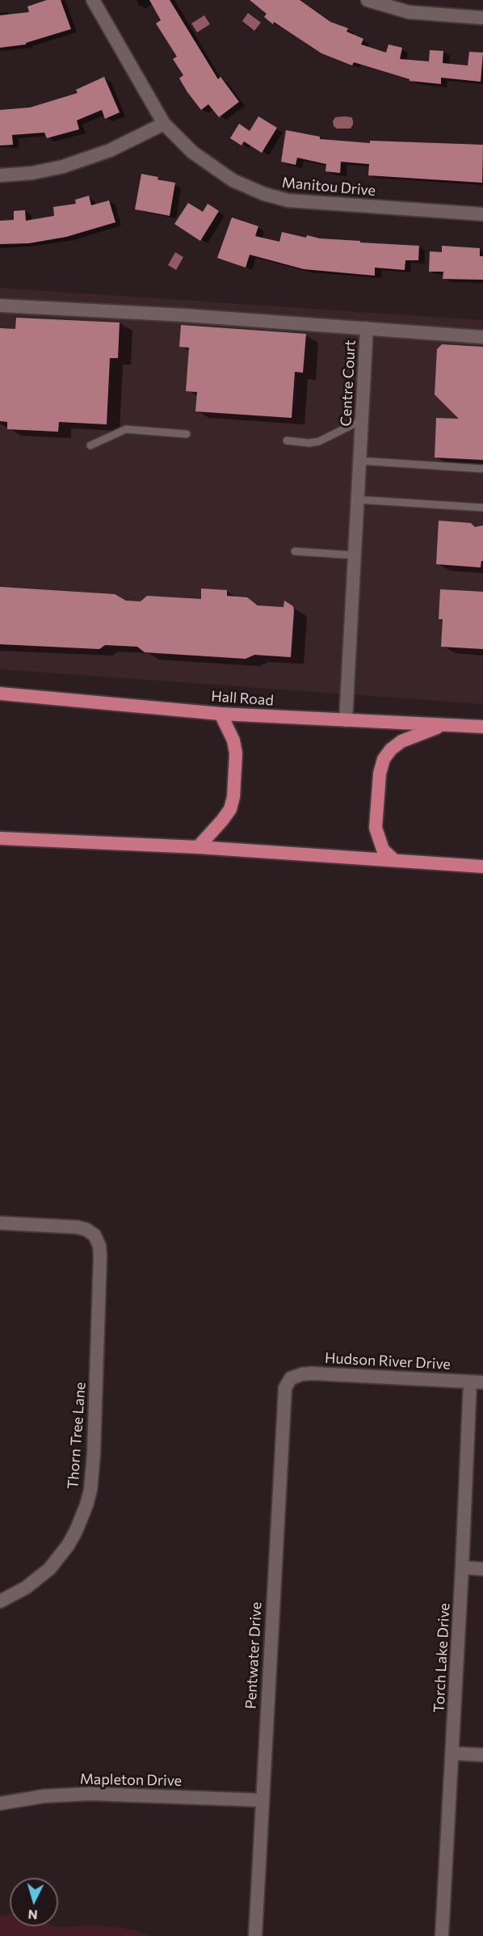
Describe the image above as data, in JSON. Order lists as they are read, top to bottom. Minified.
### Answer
{"streets":{"highway":["Hall Road"],"street":["Manitou Drive","Centre Court","Hudson River Drive","Thorn Tree Lane","Pentwater Drive","Torch Lake Drive","Mapleton Drive"]},"crossings":[["Centre Court","Hall Road"],["Hudson River Drive","Pentwater Drive"],["Hudson River Drive","Torch Lake Drive"],["Pentwater Drive","Mapleton Drive"]],"north":"bottom"}
